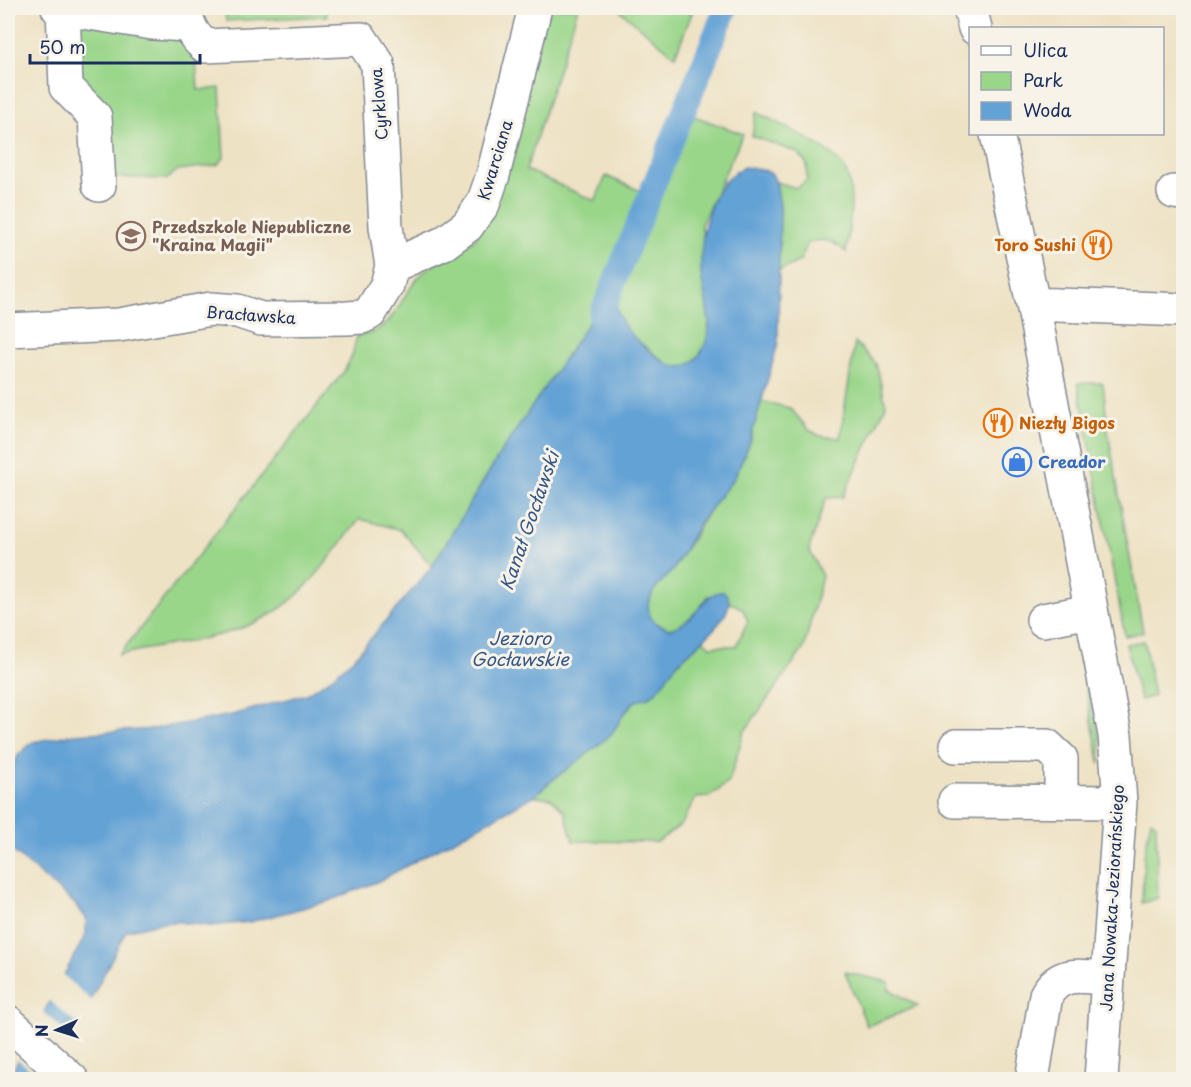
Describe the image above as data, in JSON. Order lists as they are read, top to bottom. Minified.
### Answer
{"streets":{"street":["Cyrklowa","Kwarciana","Bracławska","Jana Nowaka-Jeziorańskiego"]},"crossings":[["Cyrklowa","Kwarciana"],["Cyrklowa","Bracławska"],["Kwarciana","Bracławska"]],"water":["Kanał Gocławski","Jezioro Gocławskie"],"places":{"school or university":["Przedszkole Niepubliczne \"Kraina Magii\""],"restaurant":["Toro Sushi","Niezły Bigos"],"shop":["Creador"]},"legend":["Ulica","Park","Woda"],"scale_bar":"50 m","north":"left"}
